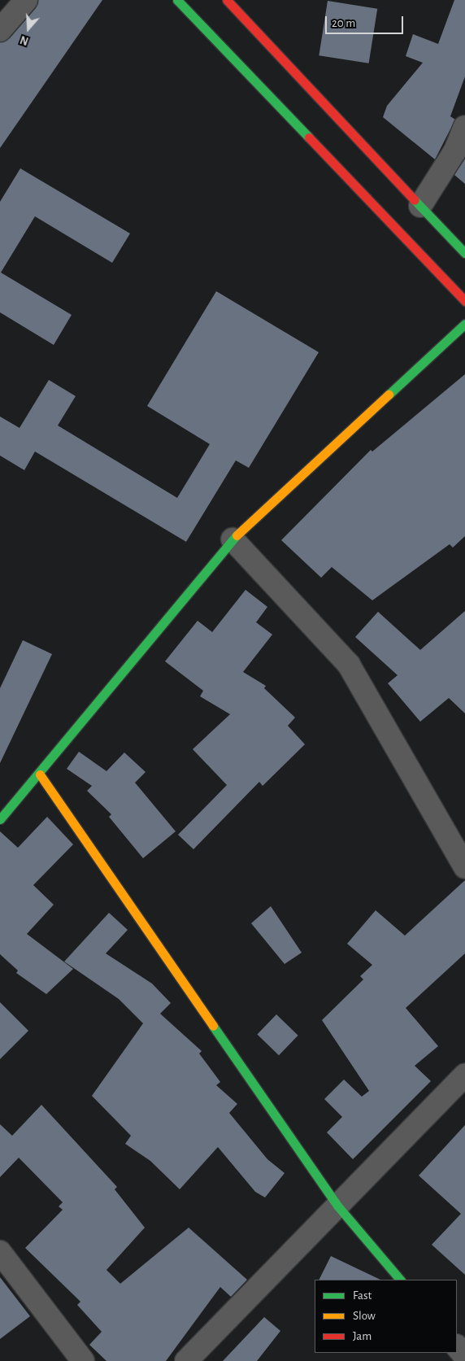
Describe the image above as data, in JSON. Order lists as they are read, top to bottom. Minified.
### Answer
{"legend":["Fast","Slow","Jam"],"scale_bar":"20 m","north":"bottom"}
